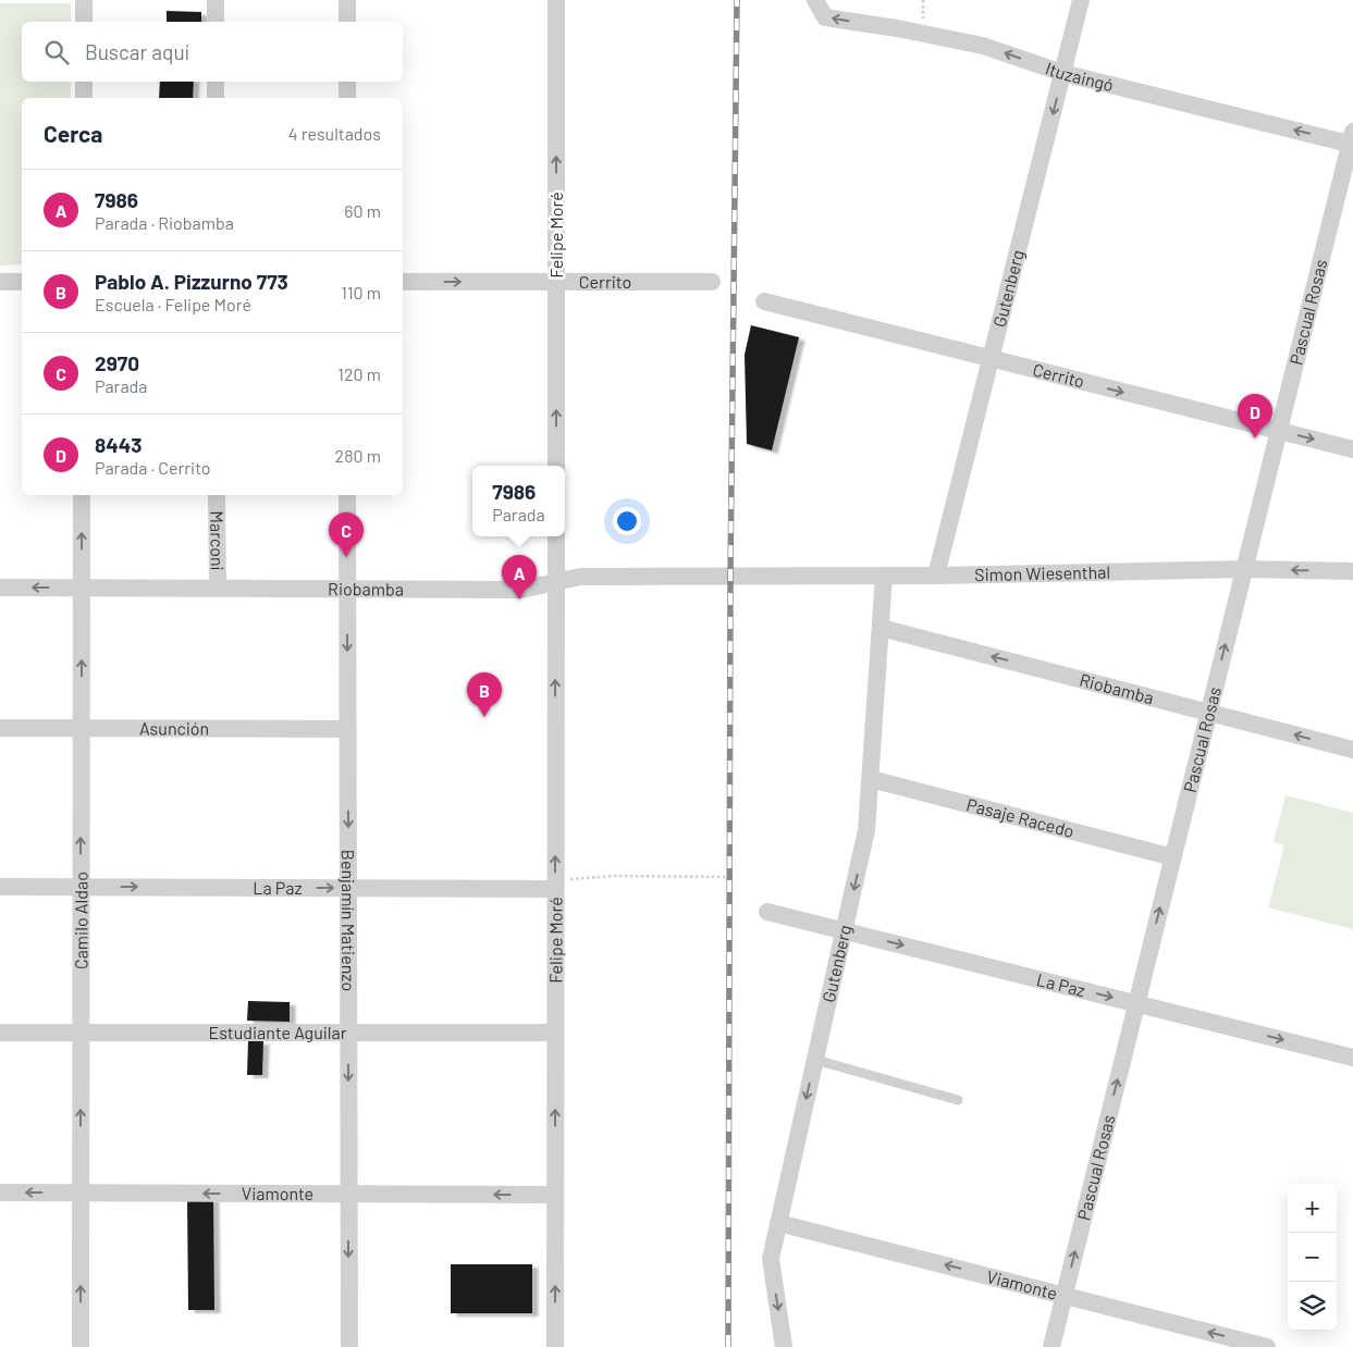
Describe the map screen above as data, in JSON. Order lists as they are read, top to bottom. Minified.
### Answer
{"streets":{"street":["Ituzaingó","Felipe Moré","Cerrito","Gutenberg","Pascual Rosas","Marconi","Simon Wiesenthal","Riobamba","Asunción","Pasaje Racedo","La Paz","Camilo Aldao","Benjamín Matienzo","Estudiante Aguilar","Viamonte"]},"crossings":[["Ituzaingó","Gutenberg"],["Ituzaingó","Pascual Rosas"],["Felipe Moré","Cerrito"],["Felipe Moré","Riobamba"],["Felipe Moré","La Paz"],["Felipe Moré","Estudiante Aguilar"],["Felipe Moré","Viamonte"],["Cerrito","Gutenberg"],["Cerrito","Pascual Rosas"],["Gutenberg","Simon Wiesenthal"],["Gutenberg","Riobamba"],["Gutenberg","Pasaje Racedo"],["Gutenberg","La Paz"],["Gutenberg","Viamonte"],["Pascual Rosas","Simon Wiesenthal"],["Pascual Rosas","Riobamba"],["Pascual Rosas","Pasaje Racedo"],["Pascual Rosas","La Paz"],["Pascual Rosas","Viamonte"],["Marconi","Riobamba"],["Simon Wiesenthal","Riobamba"],["Riobamba","Camilo Aldao"],["Riobamba","Benjamín Matienzo"],["Asunción","Camilo Aldao"],["Asunción","Benjamín Matienzo"],["La Paz","Camilo Aldao"],["La Paz","Benjamín Matienzo"],["Camilo Aldao","Estudiante Aguilar"],["Camilo Aldao","Viamonte"],["Benjamín Matienzo","Estudiante Aguilar"],["Benjamín Matienzo","Viamonte"]],"one_way":["Ituzaingó","Felipe Moré","Cerrito","Gutenberg","Pascual Rosas","Riobamba","La Paz","Camilo Aldao","Benjamín Matienzo","Viamonte"],"page":{"search":"Buscar aquí","heading":["Cerca","4 resultados"],"list":[{"mark":"A","name":"7986","note":"Parada · Riobamba","value":"60 m"},{"mark":"B","name":"Pablo A. Pizzurno 773","note":"Escuela · Felipe Moré","value":"110 m"},{"mark":"C","name":"2970","note":"Parada","value":"120 m"},{"mark":"D","name":"8443","note":"Parada · Cerrito","value":"280 m"}],"pins":["D","C","A","B"],"popup":["7986","Parada"],"map_buttons":["+","−"]}}
